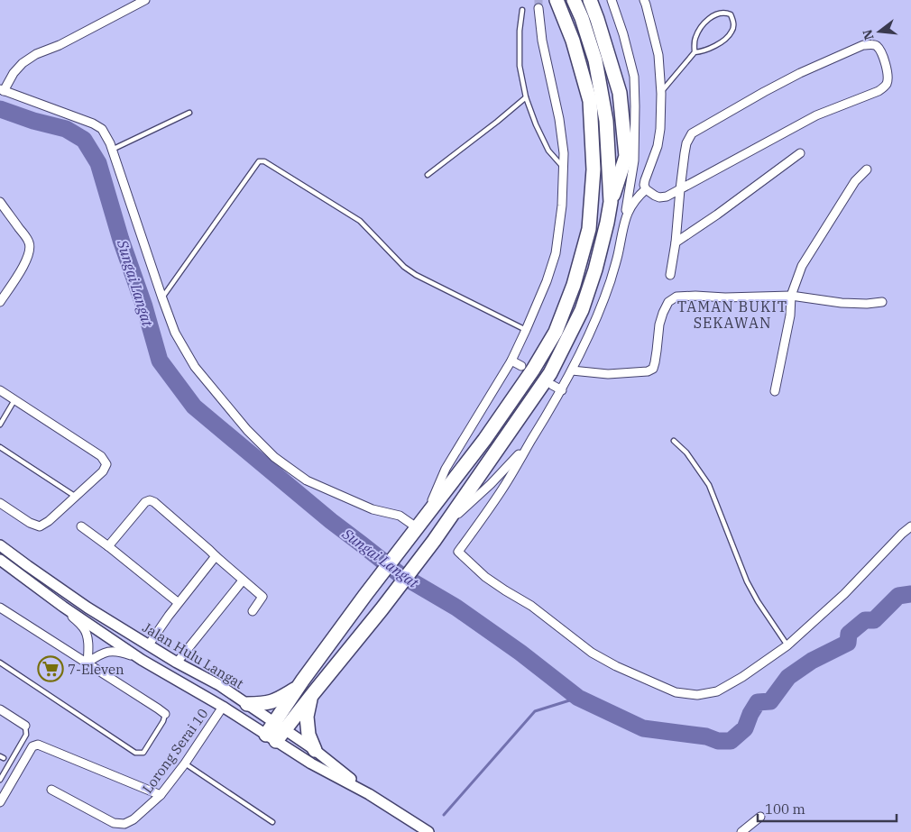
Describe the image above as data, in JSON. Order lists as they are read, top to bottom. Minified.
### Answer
{"streets":{"main road":["Jalan Hulu Langat"],"street":["Lorong Serai 10"]},"crossings":[["Jalan Hulu Langat","Lorong Serai 10"]],"districts":["TAMAN BUKIT SEKAWAN"],"water":["Sungai Langat"],"places":{"supermarket":["7-Eleven"]},"scale_bar":"100 m","north":"left"}
